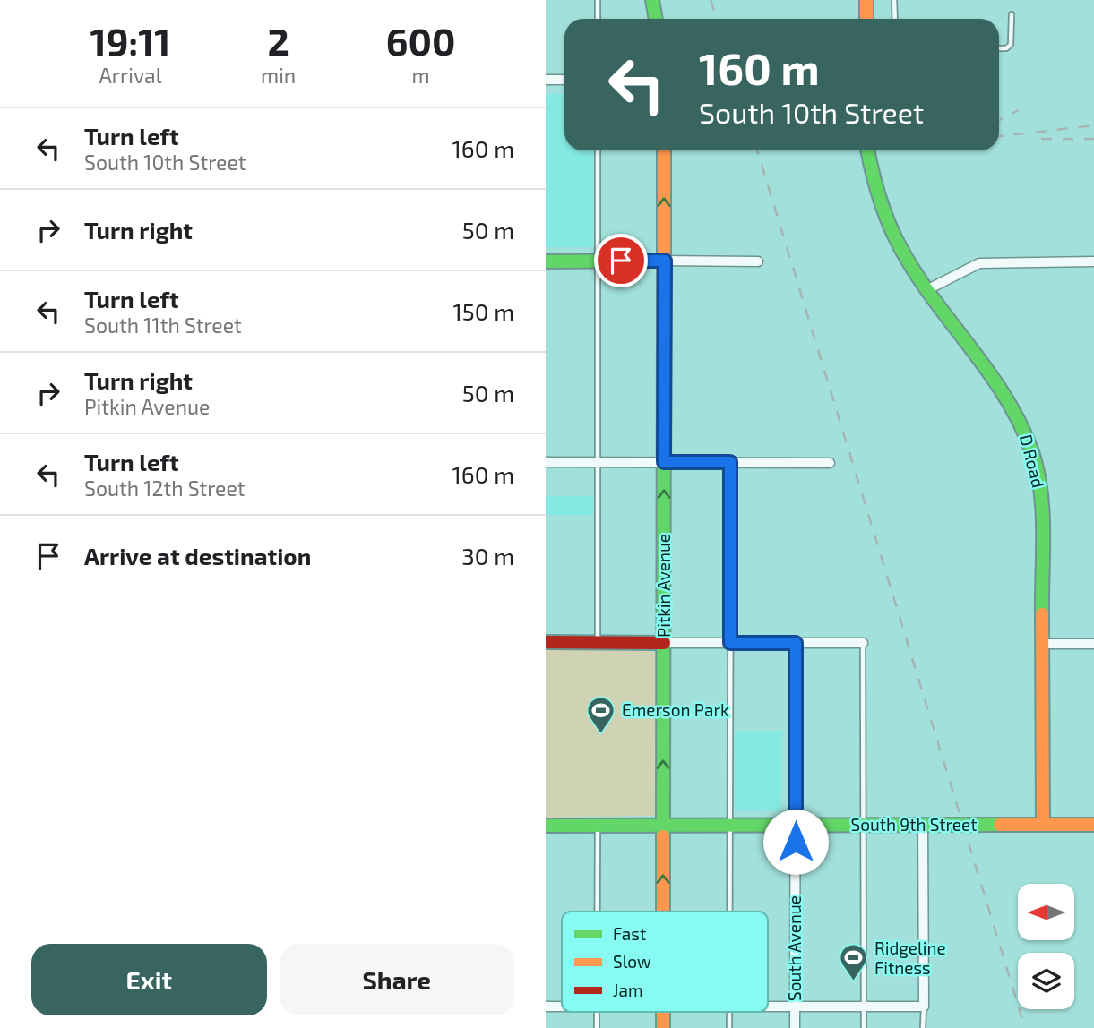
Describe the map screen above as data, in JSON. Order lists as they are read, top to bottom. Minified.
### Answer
{"streets":{"street":["D Road","Pitkin Avenue","South 9th Street","South Avenue"]},"crossings":[["D Road","South 9th Street"],["Pitkin Avenue","South 9th Street"],["South 9th Street","South Avenue"]],"one_way":["Pitkin Avenue"],"places":{"sports":["Emerson Park","Ridgeline Fitness"]},"legend":["Fast","Slow","Jam"],"north":"left","page":{"eta":["19:11","Arrival","2","min","600","m"],"turn":["160 m","South 10th Street"],"list":[{"name":"Turn left","note":"South 10th Street","value":"160 m"},{"name":"Turn right","value":"50 m"},{"name":"Turn left","note":"South 11th Street","value":"150 m"},{"name":"Turn right","note":"Pitkin Avenue","value":"50 m"},{"name":"Turn left","note":"South 12th Street","value":"160 m"},{"name":"Arrive at destination","value":"30 m"}],"buttons":["Exit","Share"]}}
